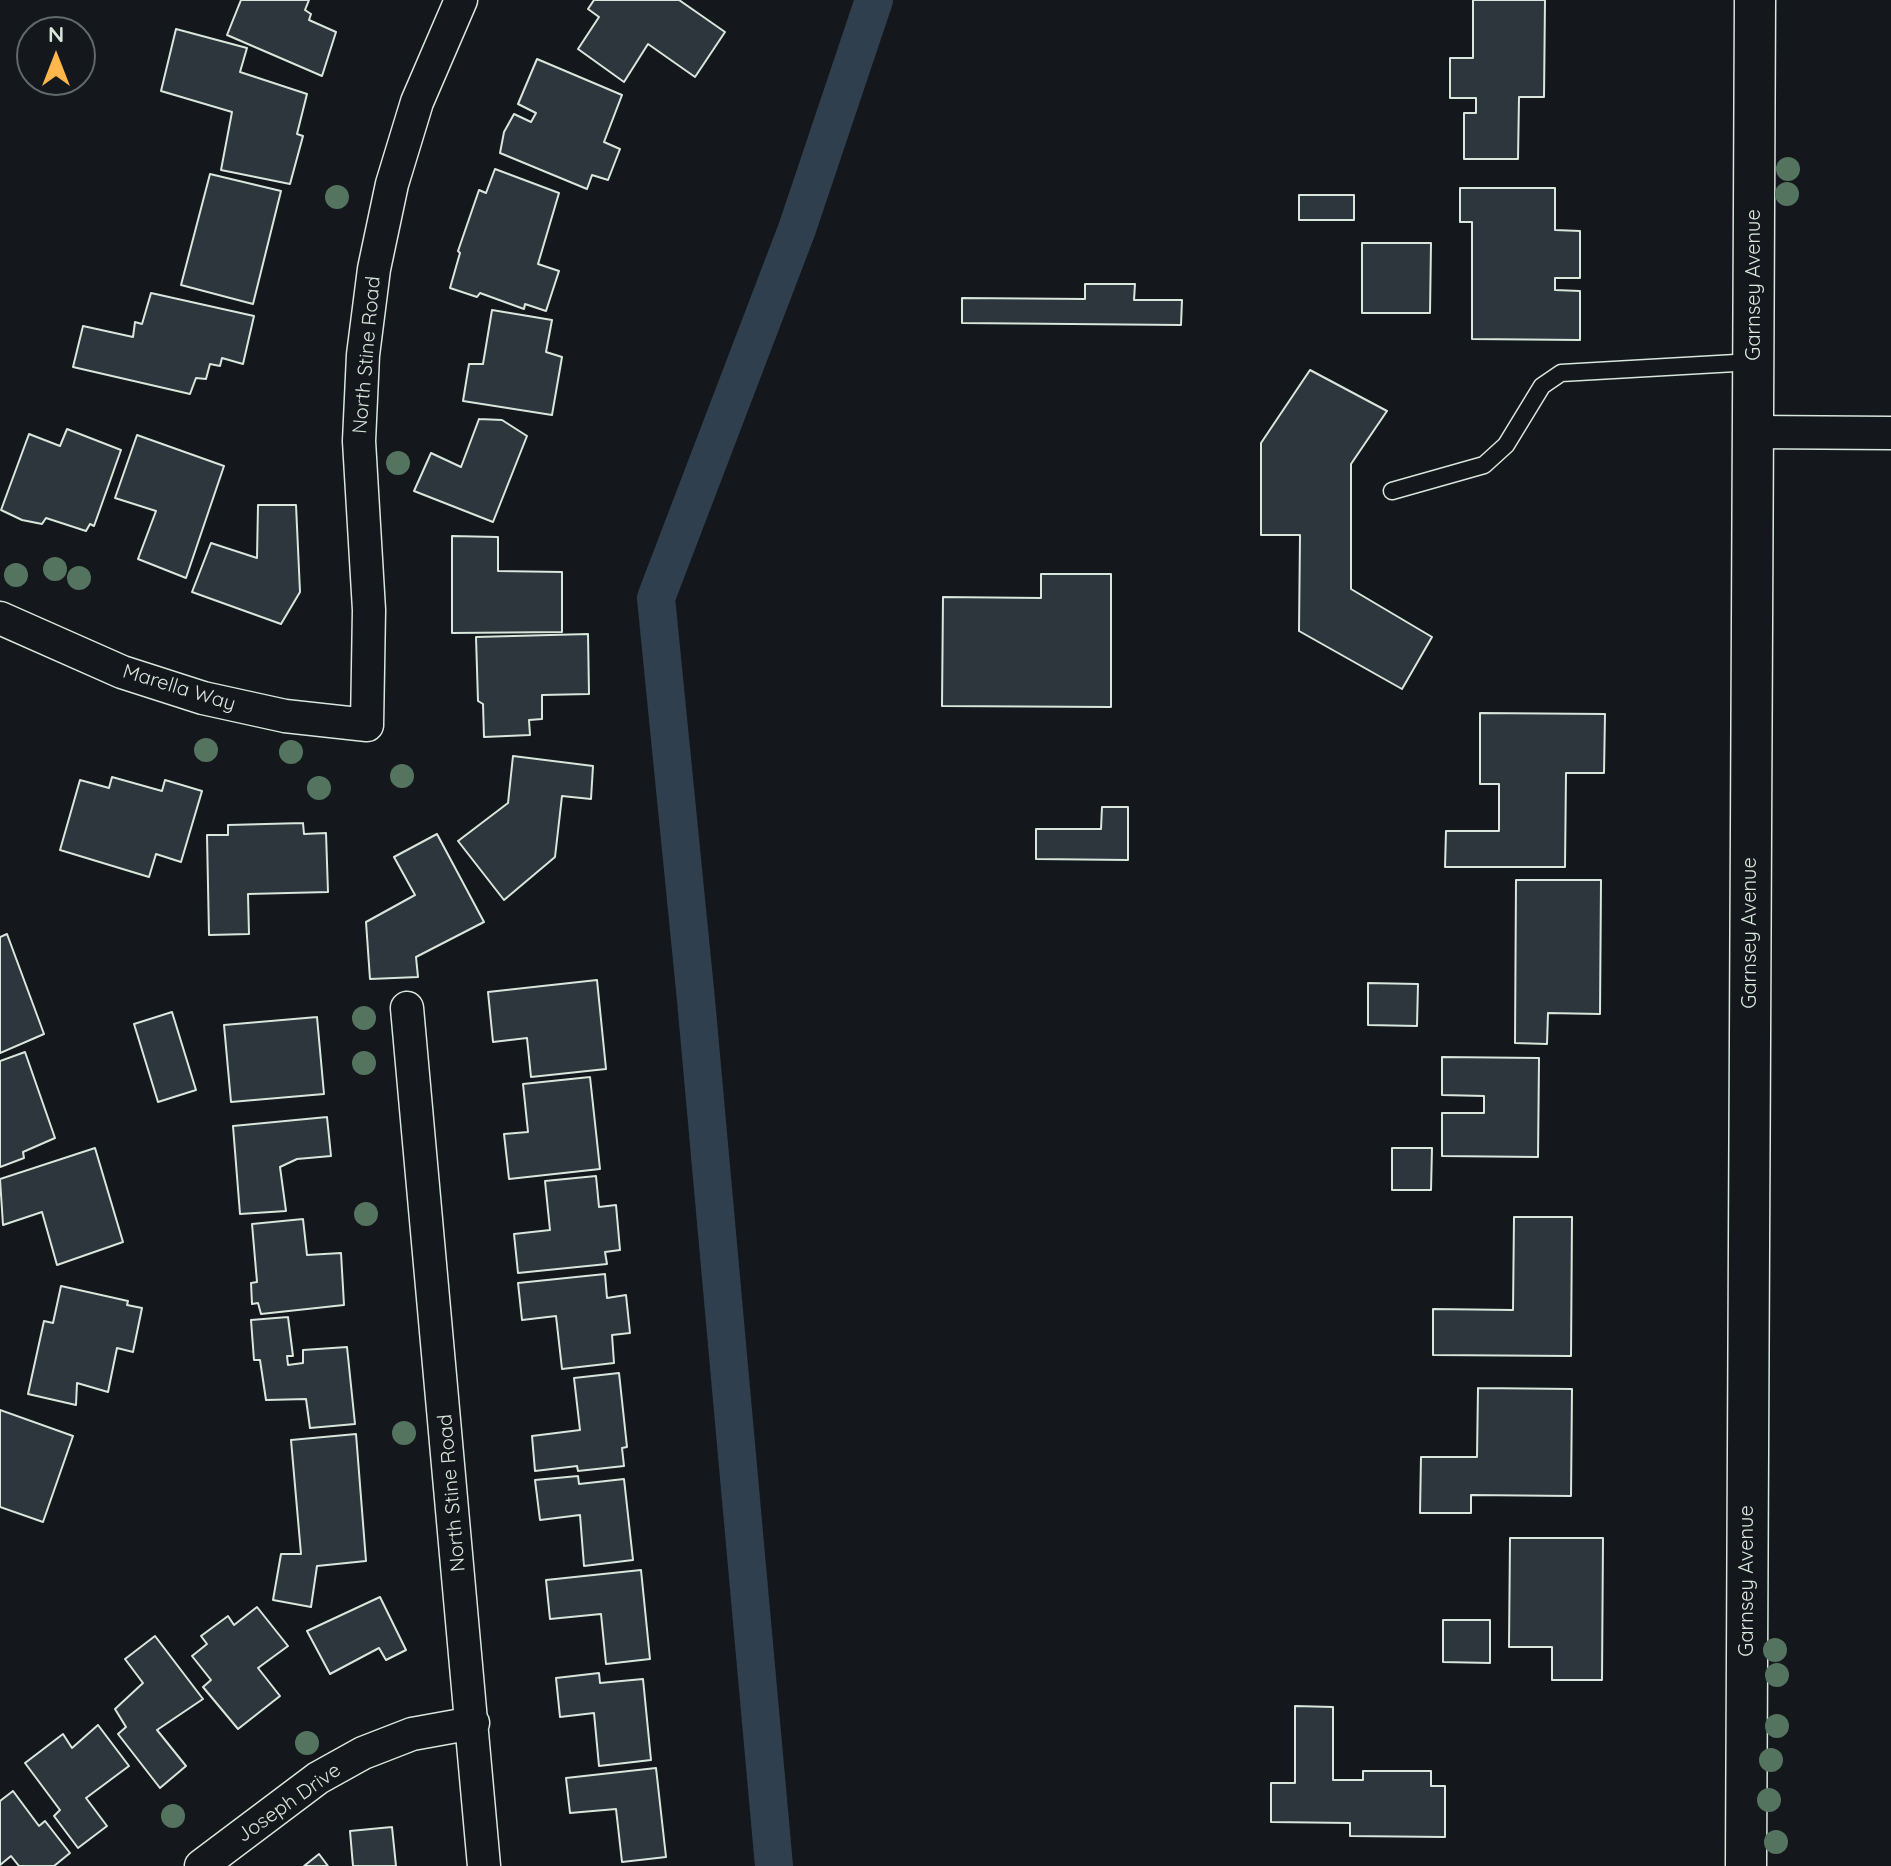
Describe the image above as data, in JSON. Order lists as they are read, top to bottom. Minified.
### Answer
{"streets":{"street":["Garnsey Avenue","North Stine Road","Marella Way","Joseph Drive"]},"crossings":[["North Stine Road","Marella Way"],["North Stine Road","Joseph Drive"]],"north":"top"}
